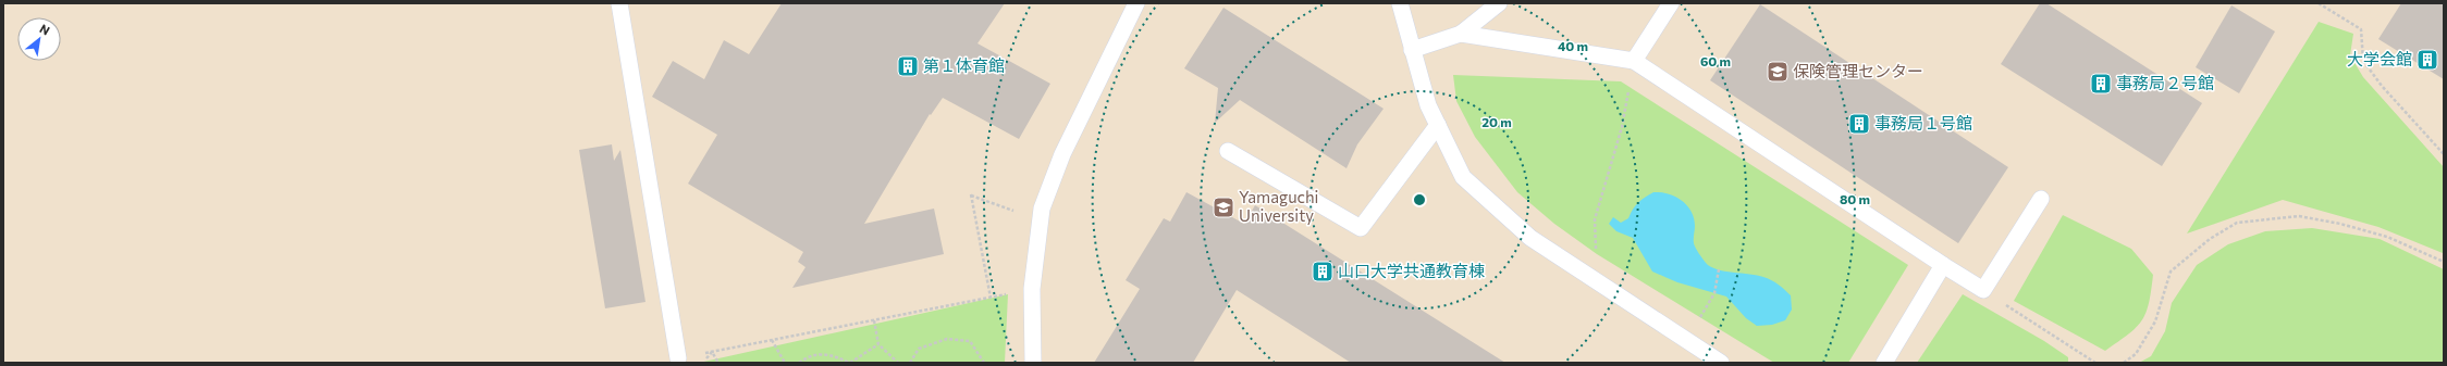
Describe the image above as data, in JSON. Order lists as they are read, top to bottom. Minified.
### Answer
{"places":{"building":["大学会館","第１体育館","事務局２号館","事務局１号館","山口大学共通教育棟"],"school or university":["保険管理センター","Yamaguchi University"]},"north":"top right","rings":["40 m","60 m","20 m","80 m"]}
